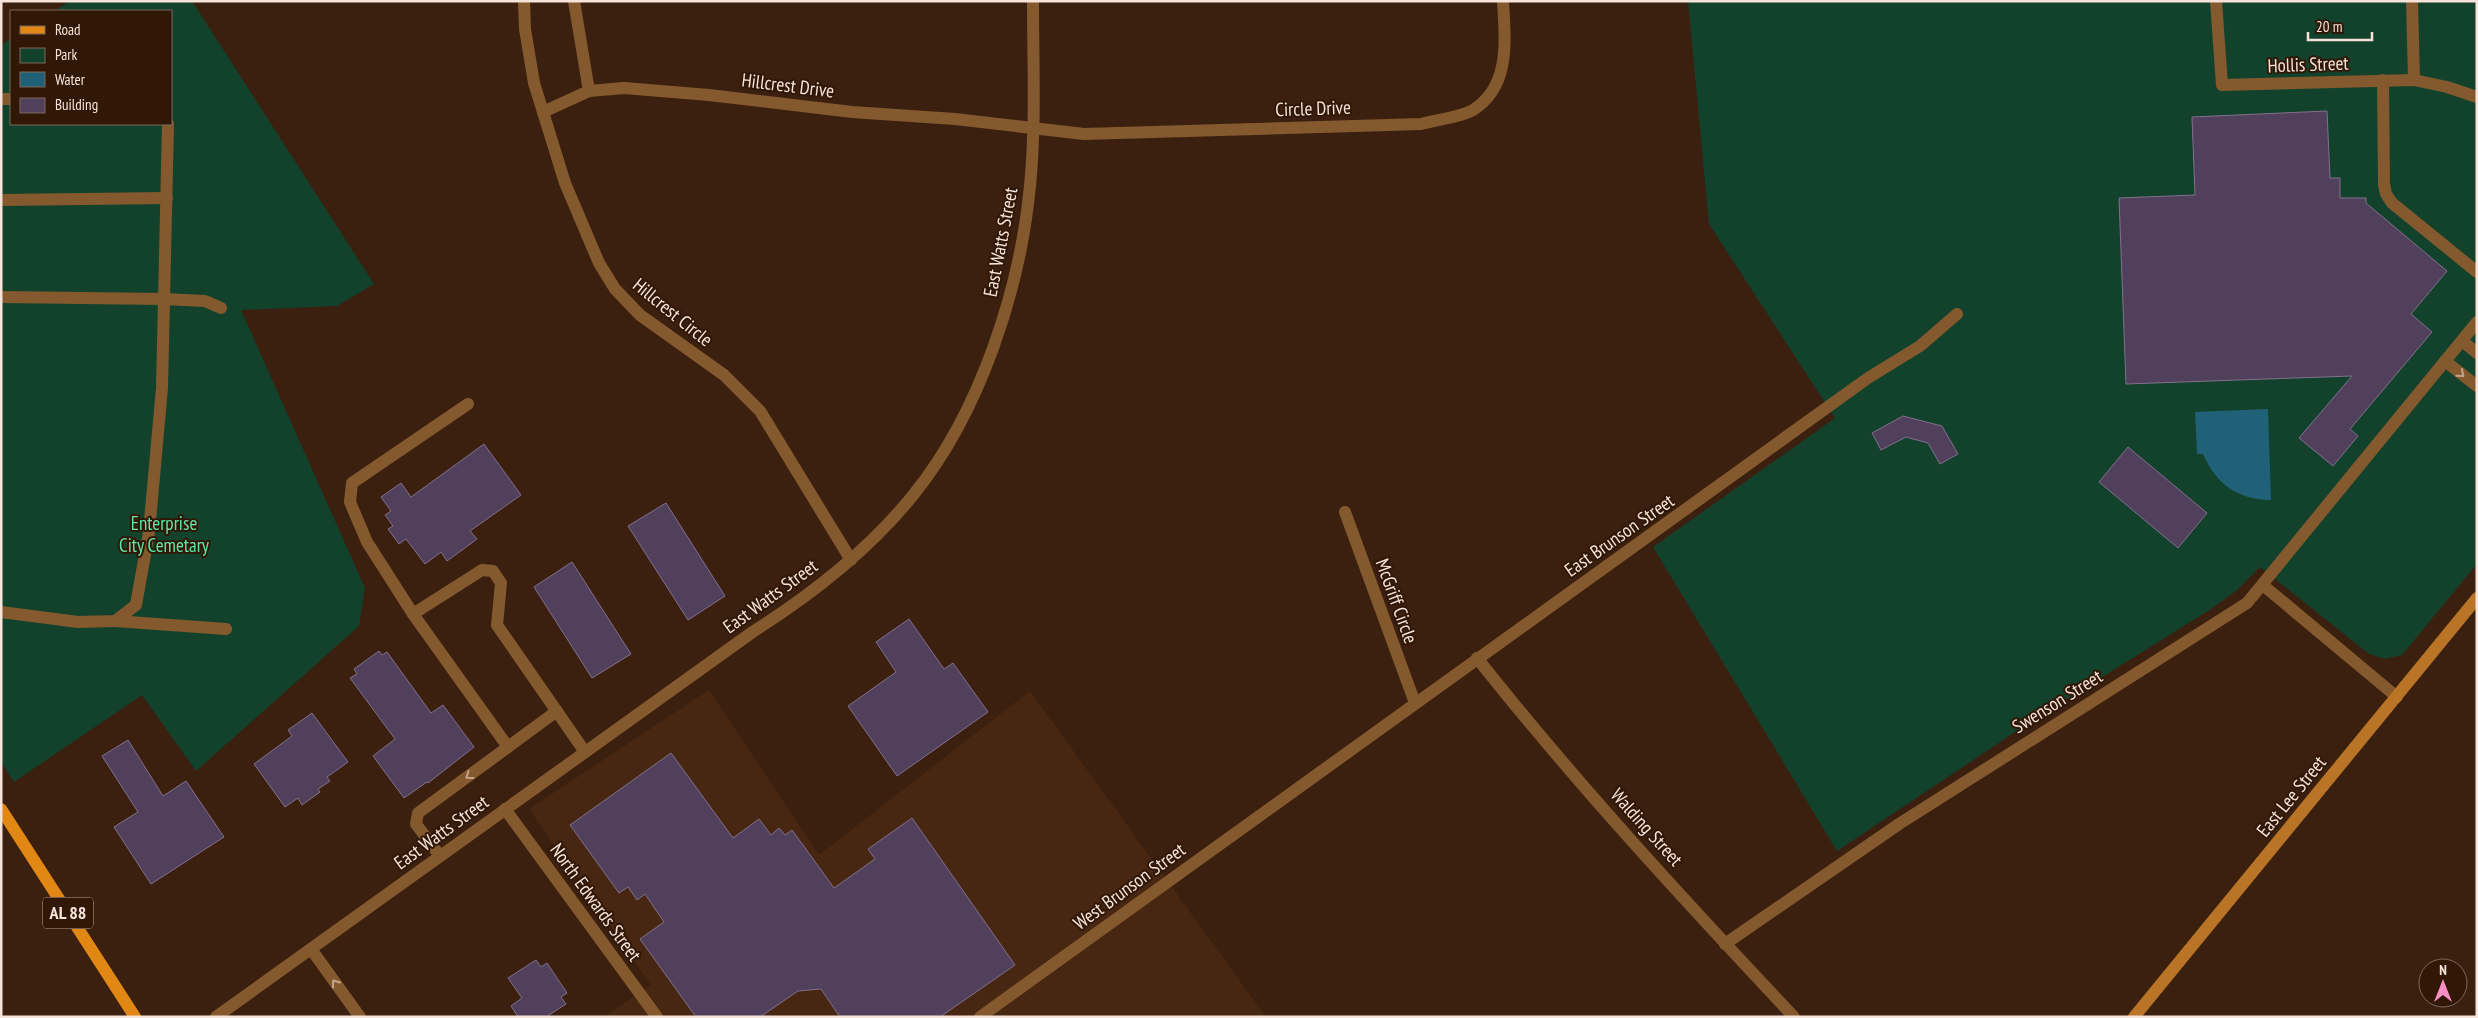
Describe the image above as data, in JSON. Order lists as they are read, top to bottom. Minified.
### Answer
{"streets":{"main road":["East Lee Street","AL 88"],"street":["Hollis Street","Hillcrest Drive","Circle Drive","East Watts Street","Hillcrest Circle","East Brunson Street","McGriff Circle","Swenson Street","Walding Street","West Brunson Street","North Edwards Street"]},"crossings":[["Hillcrest Drive","Circle Drive"],["Hillcrest Drive","East Watts Street"],["Hillcrest Drive","Hillcrest Circle"],["Circle Drive","East Watts Street"],["East Watts Street","Hillcrest Circle"],["East Watts Street","North Edwards Street"],["East Brunson Street","McGriff Circle"],["East Brunson Street","Walding Street"],["East Brunson Street","West Brunson Street"],["Swenson Street","Walding Street"]],"parks":["Enterprise City Cemetary"],"legend":["Road","Park","Water","Building"],"scale_bar":"20 m","north":"top"}
